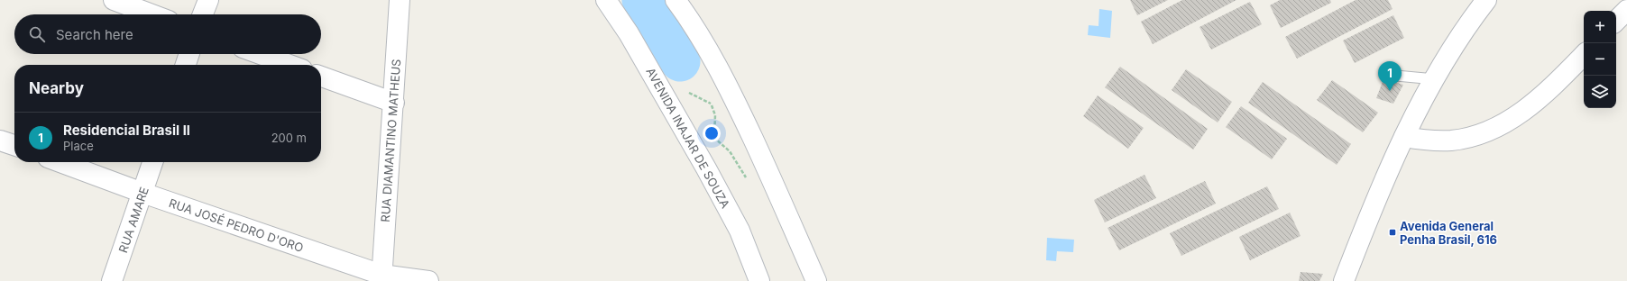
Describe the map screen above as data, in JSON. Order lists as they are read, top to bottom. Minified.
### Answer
{"streets":{"street":["AVENIDA INAJAR DE SOUZA","RUA DIAMANTINO MATHEUS","RUA AMARE","RUA JOSÉ PEDRO D'ORO"]},"crossings":[["RUA DIAMANTINO MATHEUS","RUA JOSÉ PEDRO D'ORO"],["RUA AMARE","RUA JOSÉ PEDRO D'ORO"]],"places":{"transit":["Avenida General Penha Brasil, 616"]},"page":{"map_buttons":["+","−"],"search":"Search here","pins":"1","heading":"Nearby","list":[{"mark":"1","name":"Residencial Brasil ll","note":"Place","value":"200 m"}]}}
